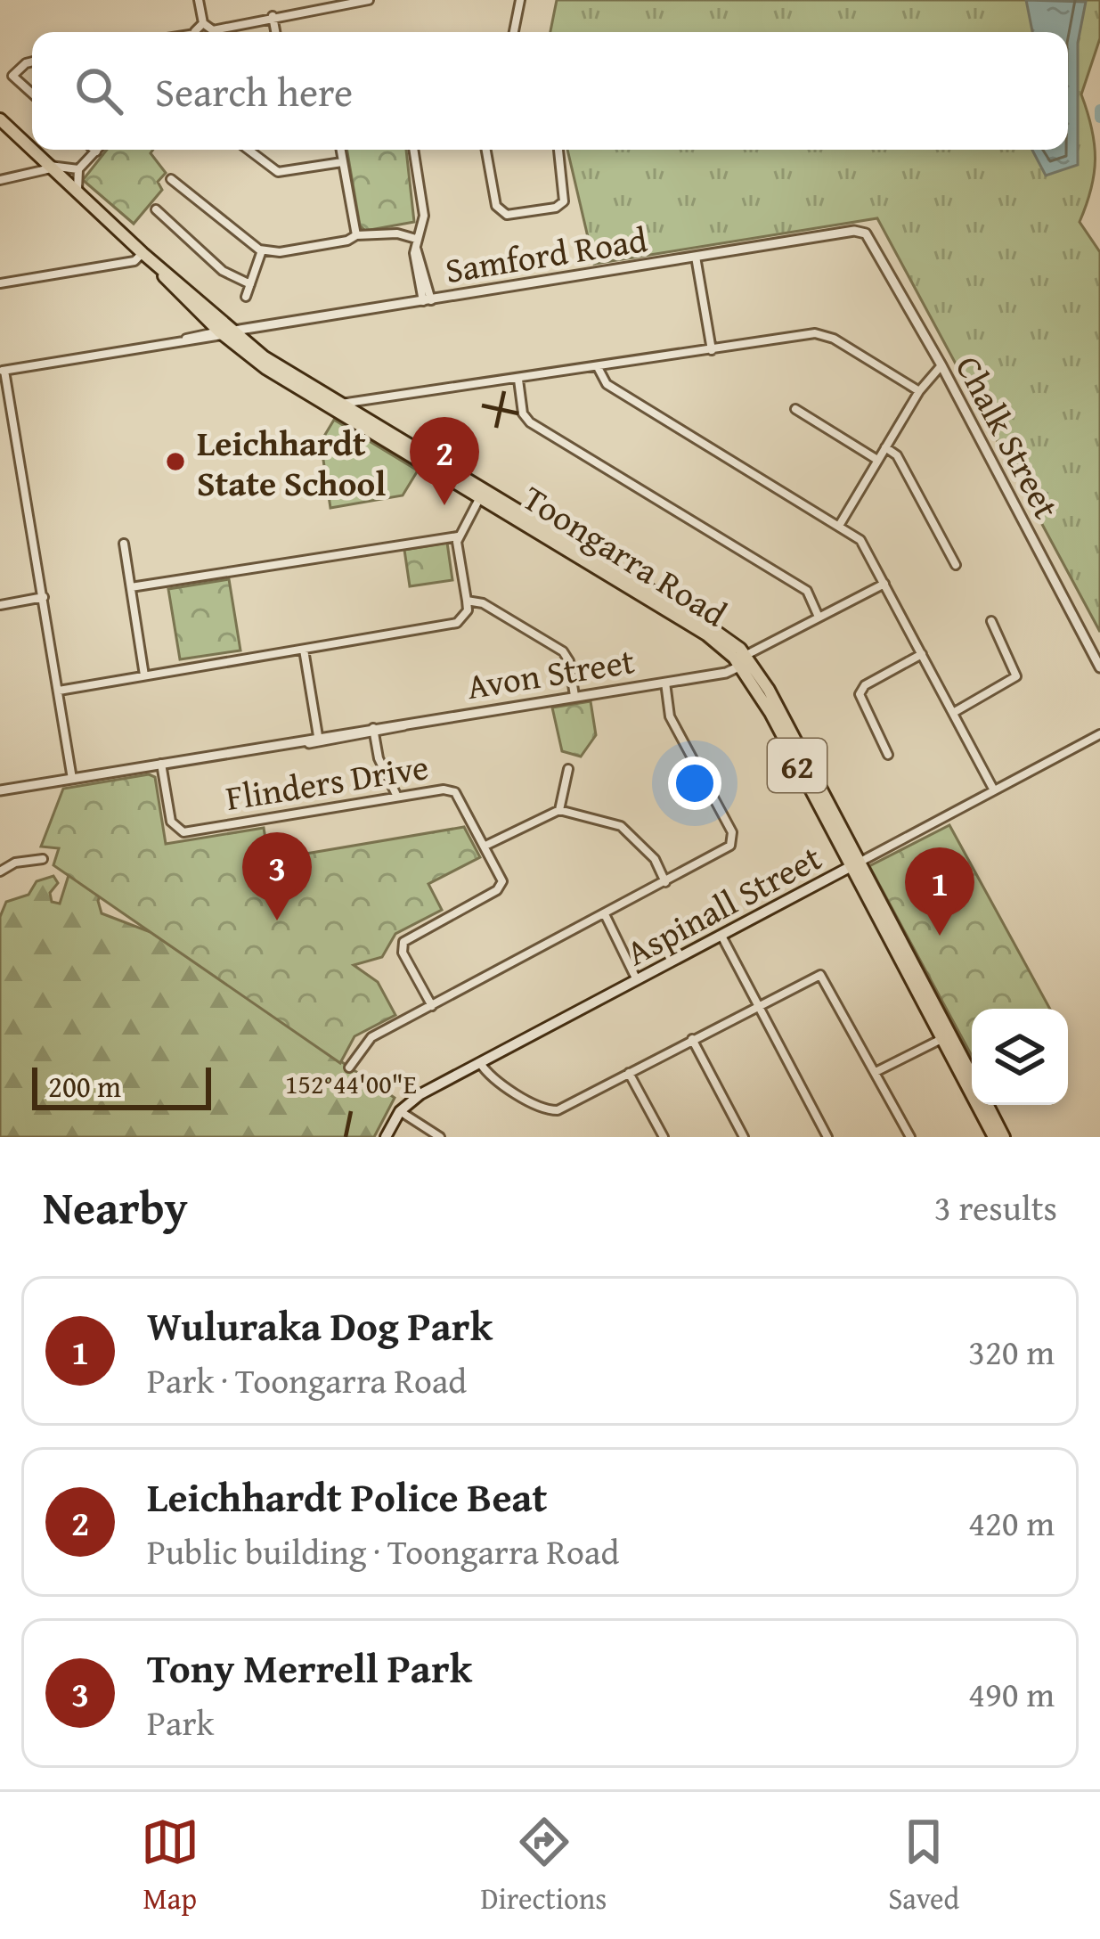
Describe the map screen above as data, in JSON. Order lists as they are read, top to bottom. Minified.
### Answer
{"streets":{"main road":["Toongarra Road","62","Aspinall Street"],"street":["Samford Road","Chalk Street","Avon Street","Flinders Drive"]},"crossings":[["Samford Road","Chalk Street"],["Samford Road","Toongarra Road"],["Toongarra Road","Avon Street"],["Toongarra Road","Aspinall Street"],["Avon Street","Flinders Drive"]],"places":["Leichhardt State School"],"scale_bar":"200 m","page":{"search":"Search here","pins":["2","3","1"],"scale":"200 m","heading":["Nearby","3 results"],"list":[{"mark":"1","name":"Wuluraka Dog Park","note":"Park · Toongarra Road","value":"320 m"},{"mark":"2","name":"Leichhardt Police Beat","note":"Public building · Toongarra Road","value":"420 m"},{"mark":"3","name":"Tony Merrell Park","note":"Park","value":"490 m"}],"nav":["Map","Directions","Saved"]},"coordinates":["152°44'00\"E"]}
